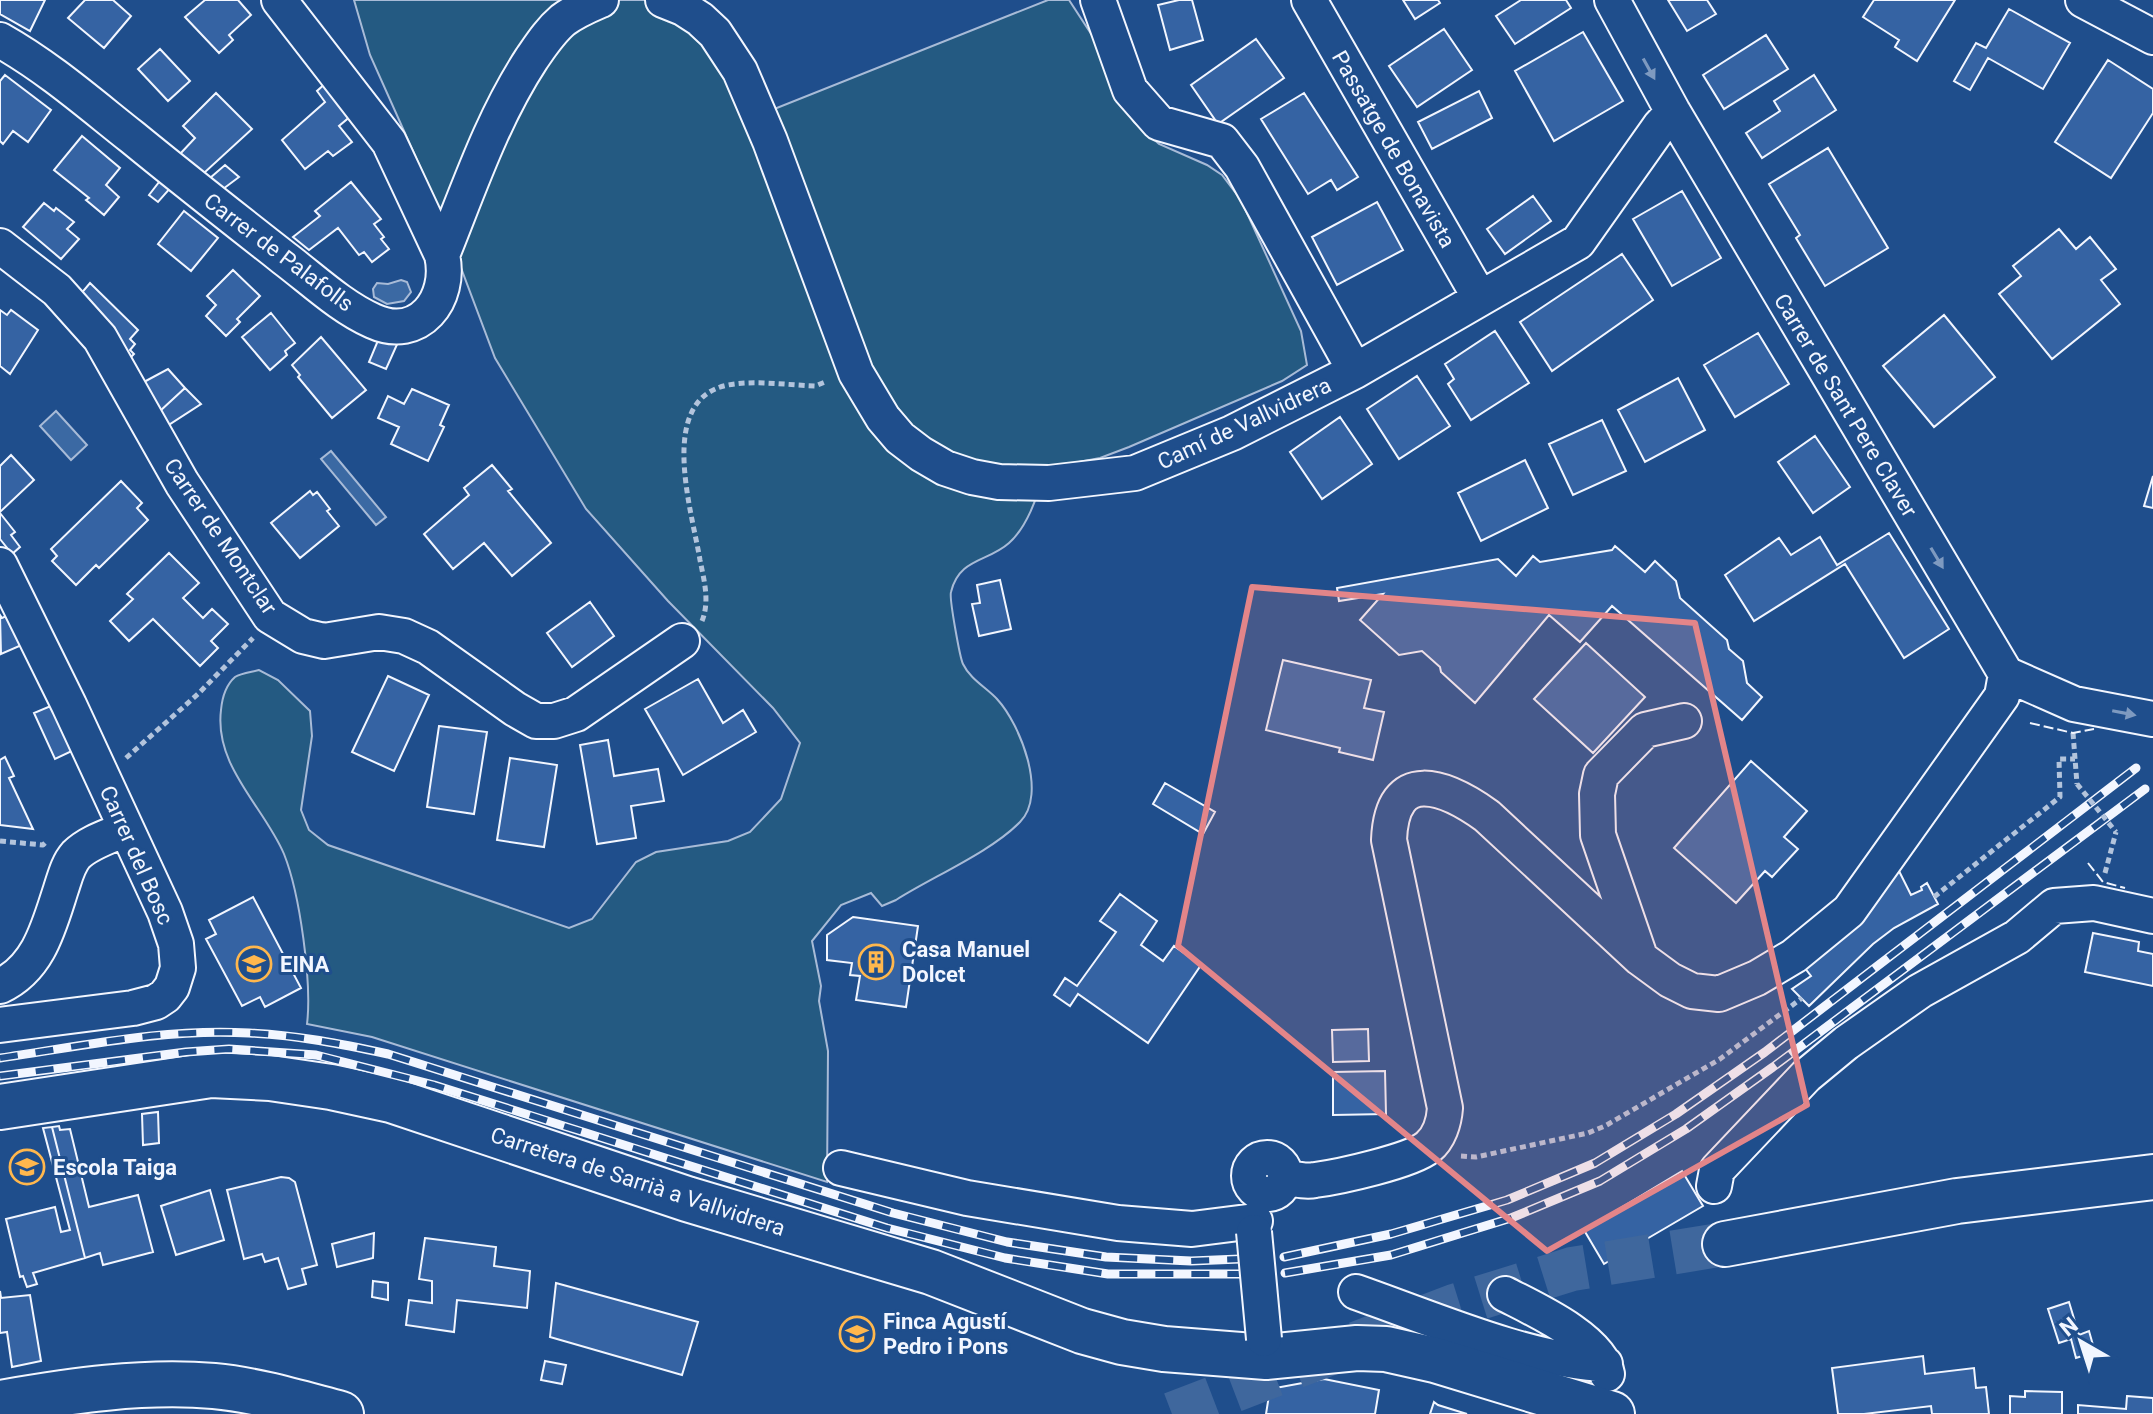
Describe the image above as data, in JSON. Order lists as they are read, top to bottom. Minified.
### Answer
{"streets":{"main road":["Carretera de Sarrià a Vallvidrera"],"street":["Passatge de Bonavista","Carrer de Palafolls","Carrer de Sant Pere Claver","Camí de Vallvidrera","Carrer de Montclar","Carrer del Bosc"]},"crossings":[["Passatge de Bonavista","Camí de Vallvidrera"],["Carrer de Sant Pere Claver","Camí de Vallvidrera"]],"one_way":["Carrer de Sant Pere Claver"],"places":{"building":["Casa Manuel Dolcet"],"school or university":["EINA","Escola Taiga","Finca Agustí Pedro i Pons"]},"north":"top left"}
